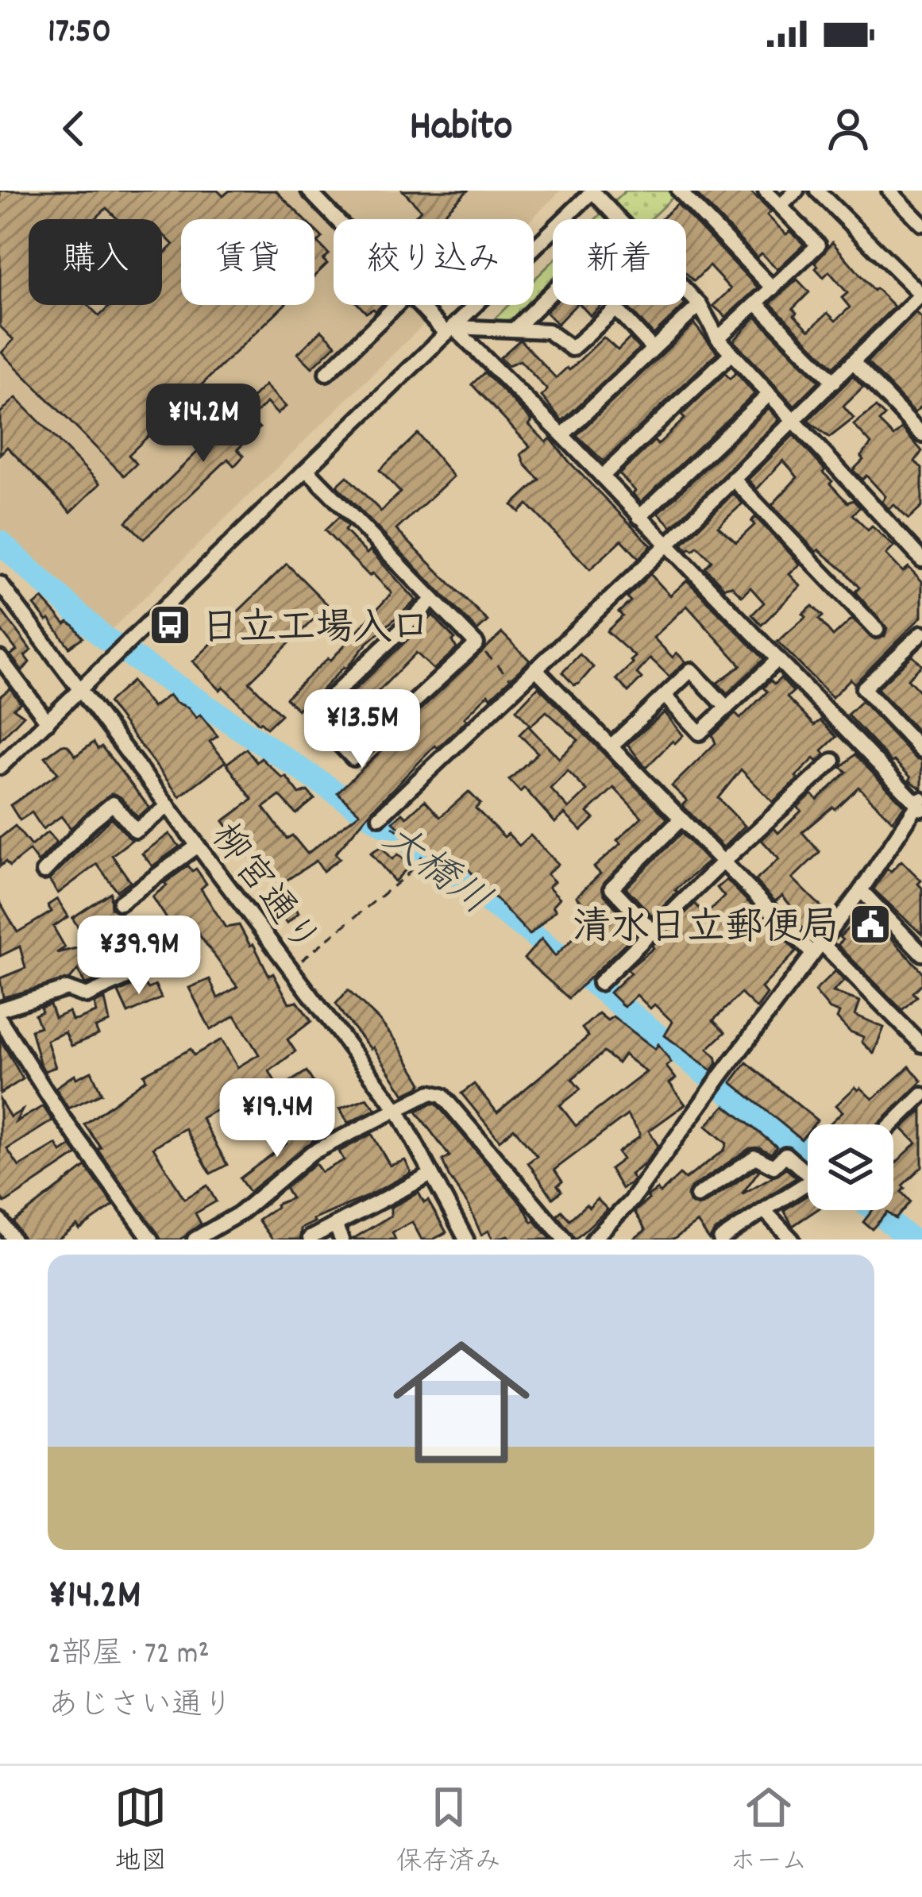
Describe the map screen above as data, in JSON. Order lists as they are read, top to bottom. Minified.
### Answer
{"streets":{"street":["柳宮通り"]},"water":["大橋川"],"places":{"bus stop":["日立工場入口"],"public building":["清水日立郵便局"]},"page":{"status":"17:50","header":"Habito","chip":["購入","賃貸","絞り込み","新着"],"price":["¥14.2M","¥13.5M","¥39.9M","¥19.4M"],"list":[{"name":"¥14.2M","note":"2部屋 · 72 m² · あじさい通り"}],"tabs":["地図","保存済み","ホーム"]}}
